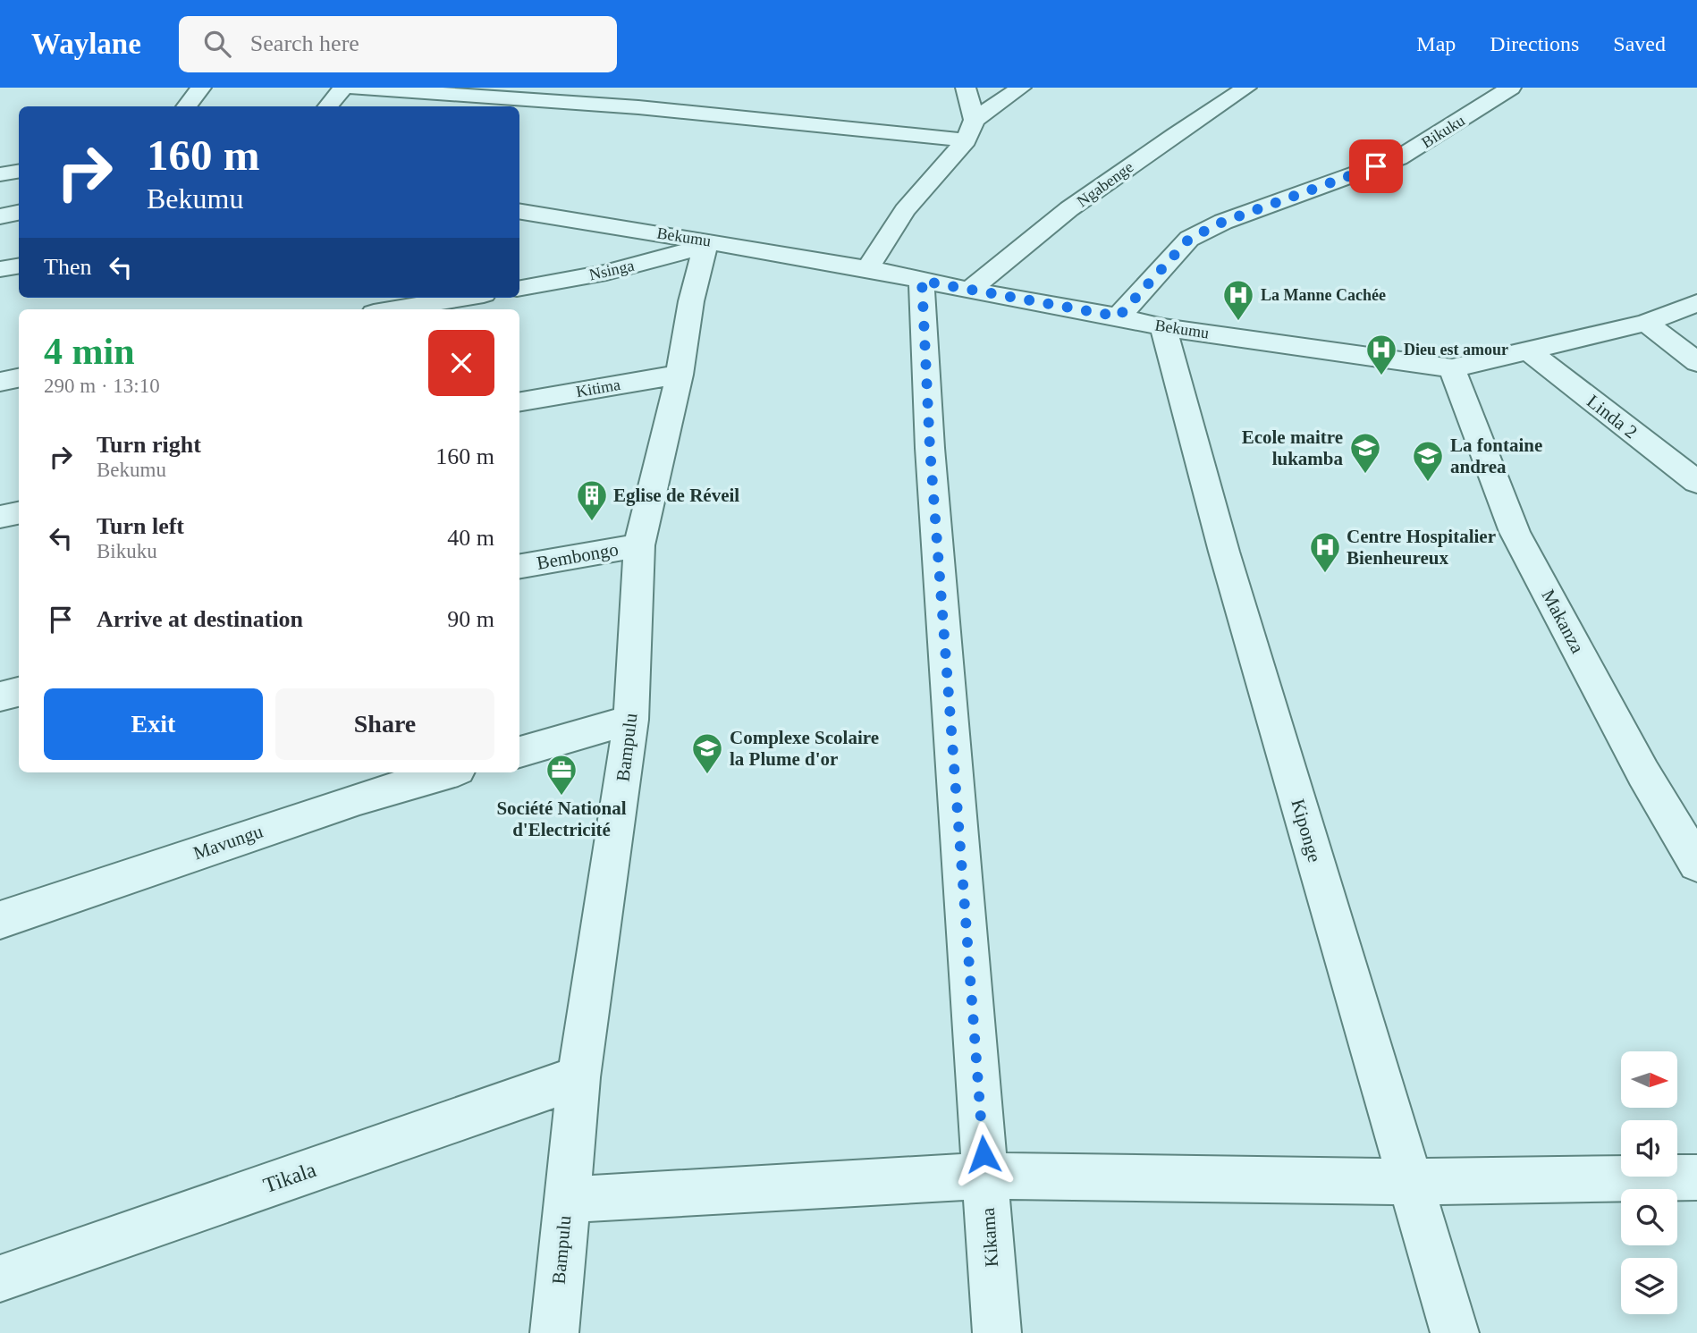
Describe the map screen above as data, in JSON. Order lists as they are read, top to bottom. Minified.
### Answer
{"streets":{"street":["Bikuku","Ngabenge","Bekumu","Nsinga","Kitima","Linda 2","Bembongo","Makanza","Bampulu","Kiponge","Mavungu","Tikala","Kikama"]},"crossings":[["Bikuku","Bekumu"],["Ngabenge","Bekumu"],["Bekumu","Nsinga"],["Bekumu","Linda 2"],["Bekumu","Makanza"],["Bekumu","Bampulu"],["Bekumu","Kiponge"],["Bekumu","Kikama"],["Nsinga","Bampulu"],["Kitima","Bampulu"],["Bembongo","Bampulu"],["Bampulu","Tikala"]],"places":{"hospital":["La Manne Cachée","Dieu est amour","Centre Hospitalier Bienheureux"],"school or university":["Ecole maitre lukamba","La fontaine andrea","Complexe Scolaire la Plume d'or"],"building":["Eglise de Réveil"],"office":["Société National d'Electricité"]},"north":"right","page":{"header":"Waylane","search":"Search here","nav":["Map","Directions","Saved"],"turn":["160 m","Bekumu"],"then":"Then","heading":["4 min","290 m · 13:10"],"list":[{"name":"Turn right","note":"Bekumu","value":"160 m"},{"name":"Turn left","note":"Bikuku","value":"40 m"},{"name":"Arrive at destination","value":"90 m"}],"buttons":["Exit","Share"]}}
